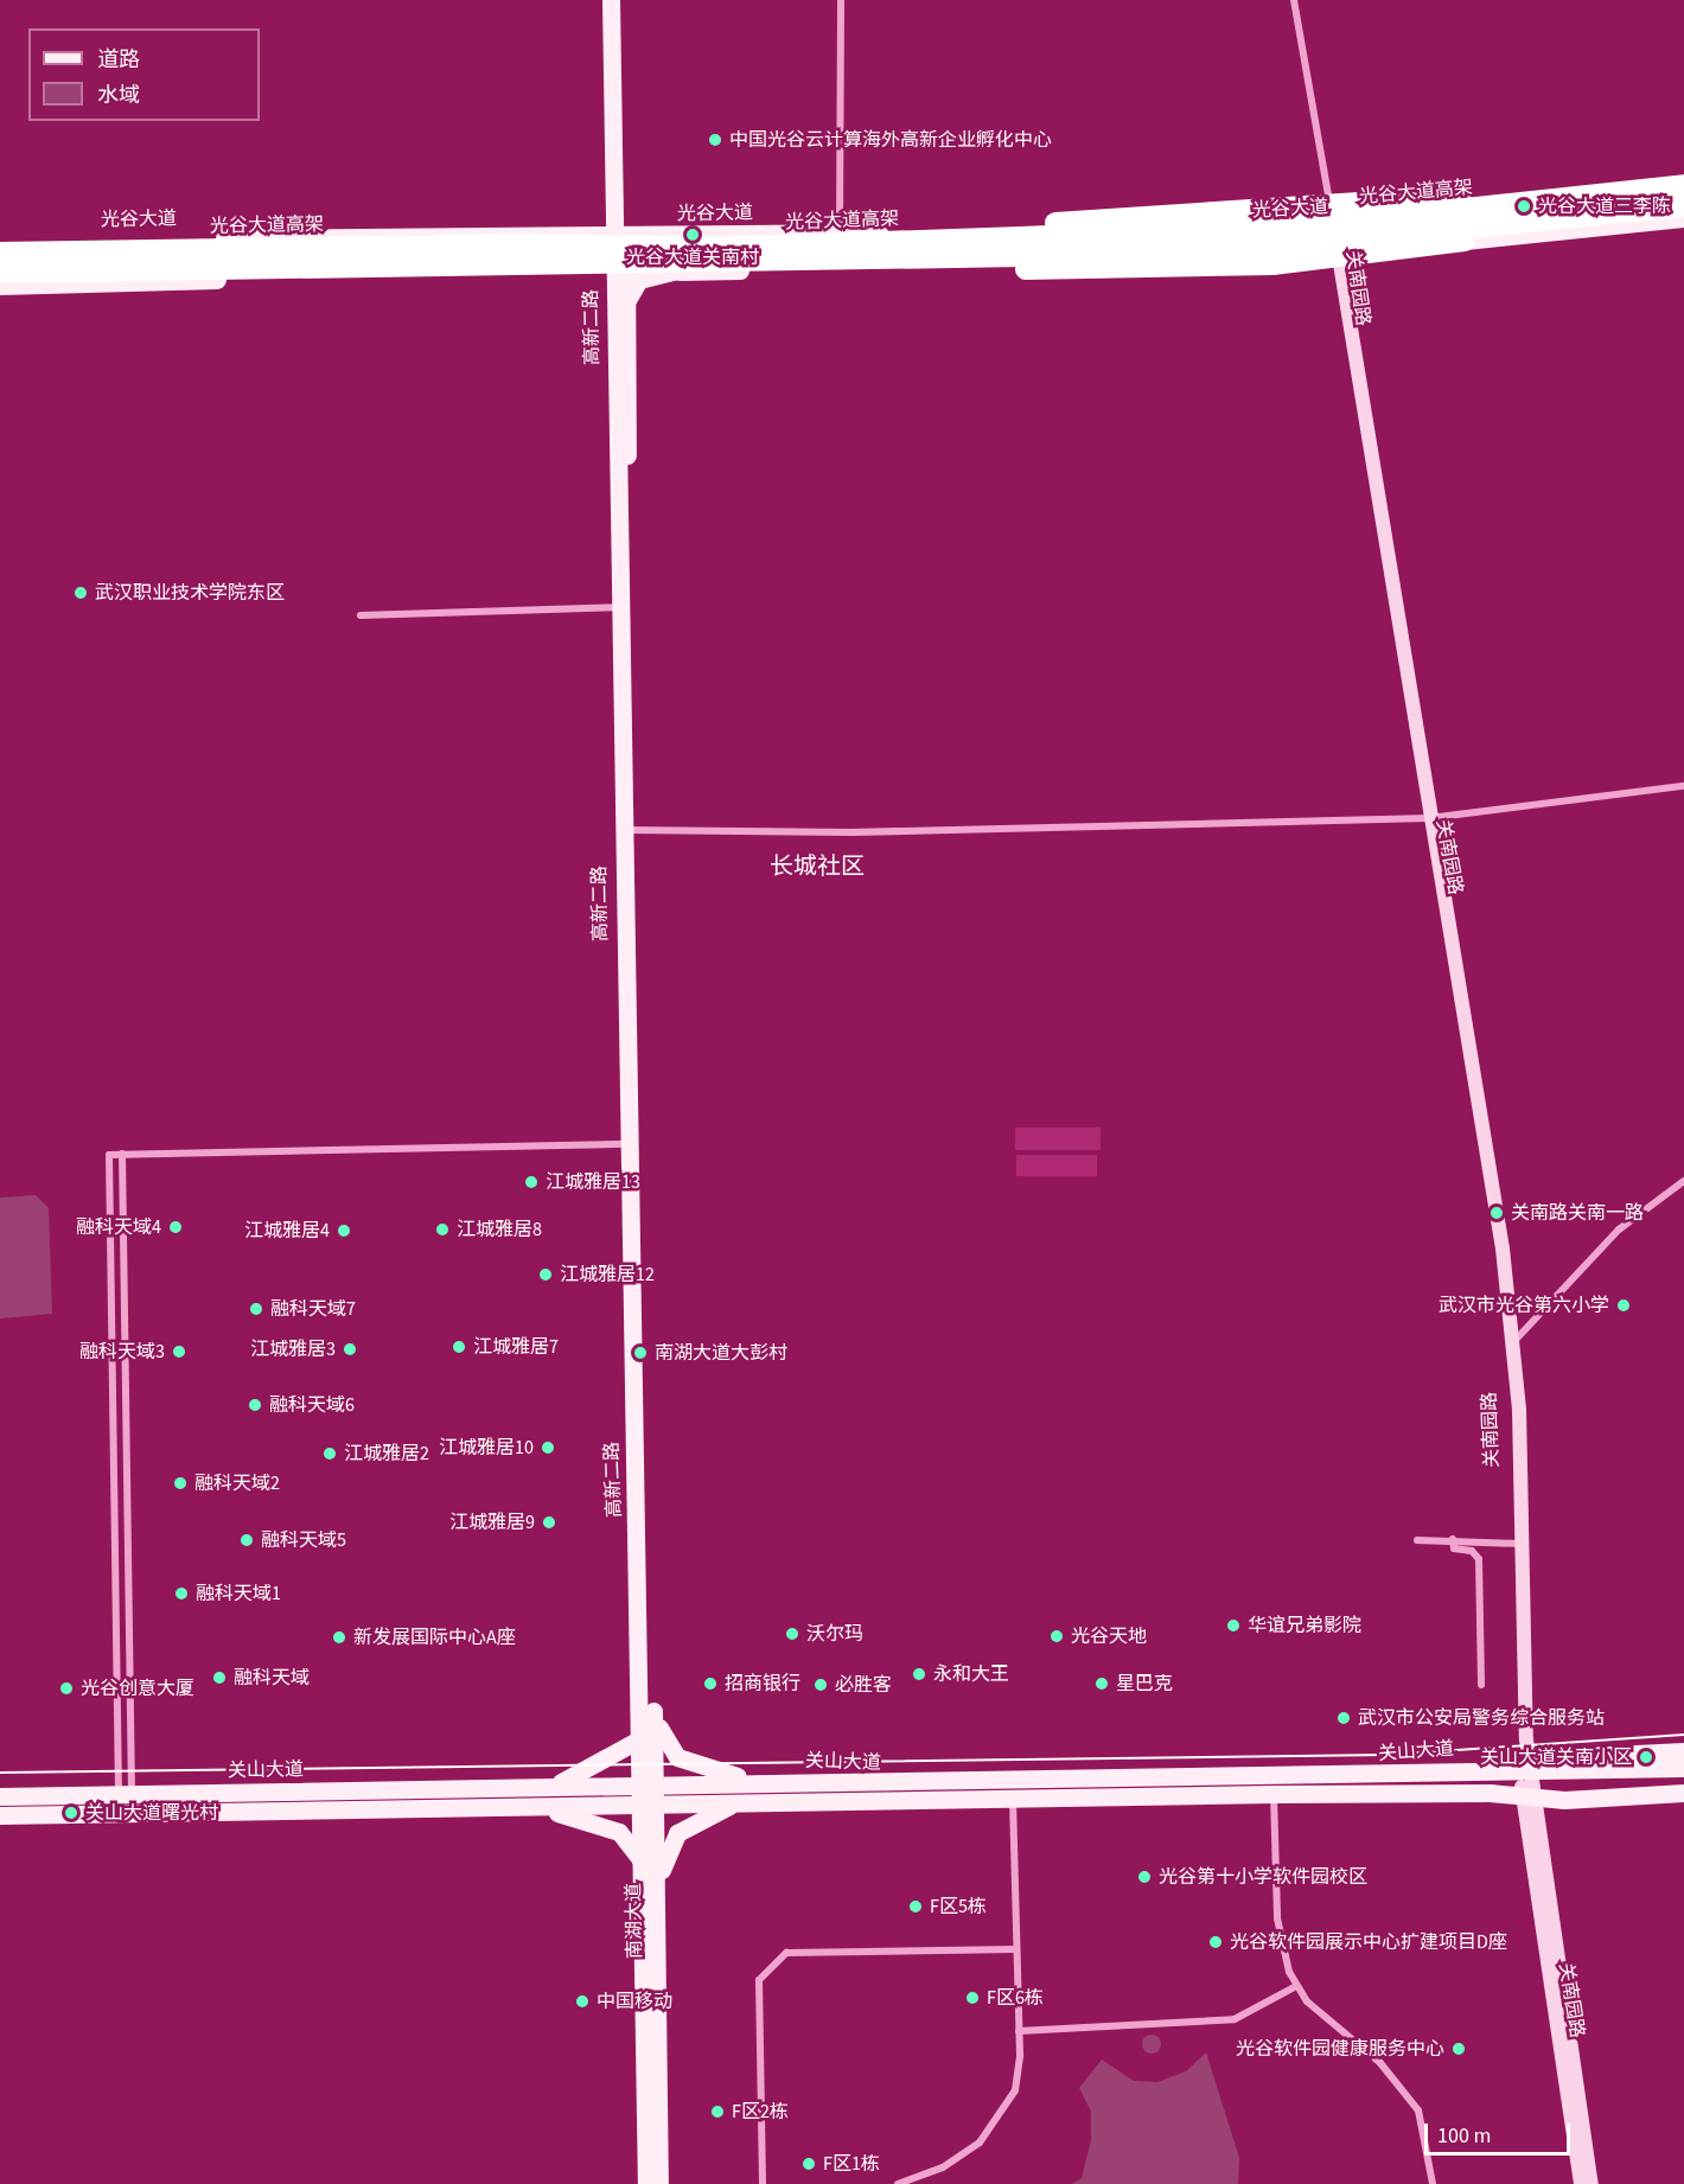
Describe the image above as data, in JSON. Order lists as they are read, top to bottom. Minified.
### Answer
{"streets":{"highway":["光谷大道高架"],"main road":["光谷大道","关南园路","高新二路","关山大道","南湖大道"]},"crossings":[["光谷大道高架","光谷大道"],["光谷大道","关南园路"],["光谷大道","高新二路"],["关南园路","关山大道"],["高新二路","关山大道"],["高新二路","南湖大道"],["关山大道","南湖大道"]],"districts":["长城社区"],"places":["中国光谷云计算海外高新企业孵化中心","光谷大道三李陈","光谷大道关南村","武汉职业技术学院东区","江城雅居13","关南路关南一路","融科天域4","江城雅居8","江城雅居4","江城雅居12","武汉市光谷第六小学","融科天域7","江城雅居7","江城雅居3","融科天域3","南湖大道大彭村","融科天域6","江城雅居10","江城雅居2","融科天域2","江城雅居9","融科天域5","融科天域1","华谊兄弟影院","沃尔玛","光谷天地","新发展国际中心A座","永和大王","融科天域","招商银行","星巴克","必胜客","光谷创意大厦","武汉市公安局警务综合服务站","关山大道关南小区","关山大道曙光村","光谷第十小学软件园校区","F区5栋","光谷软件园展示中心扩建项目D座","F区6栋","中国移动","光谷软件园健康服务中心","F区2栋","F区1栋"],"legend":["道路","水域"],"scale_bar":"100 m"}
